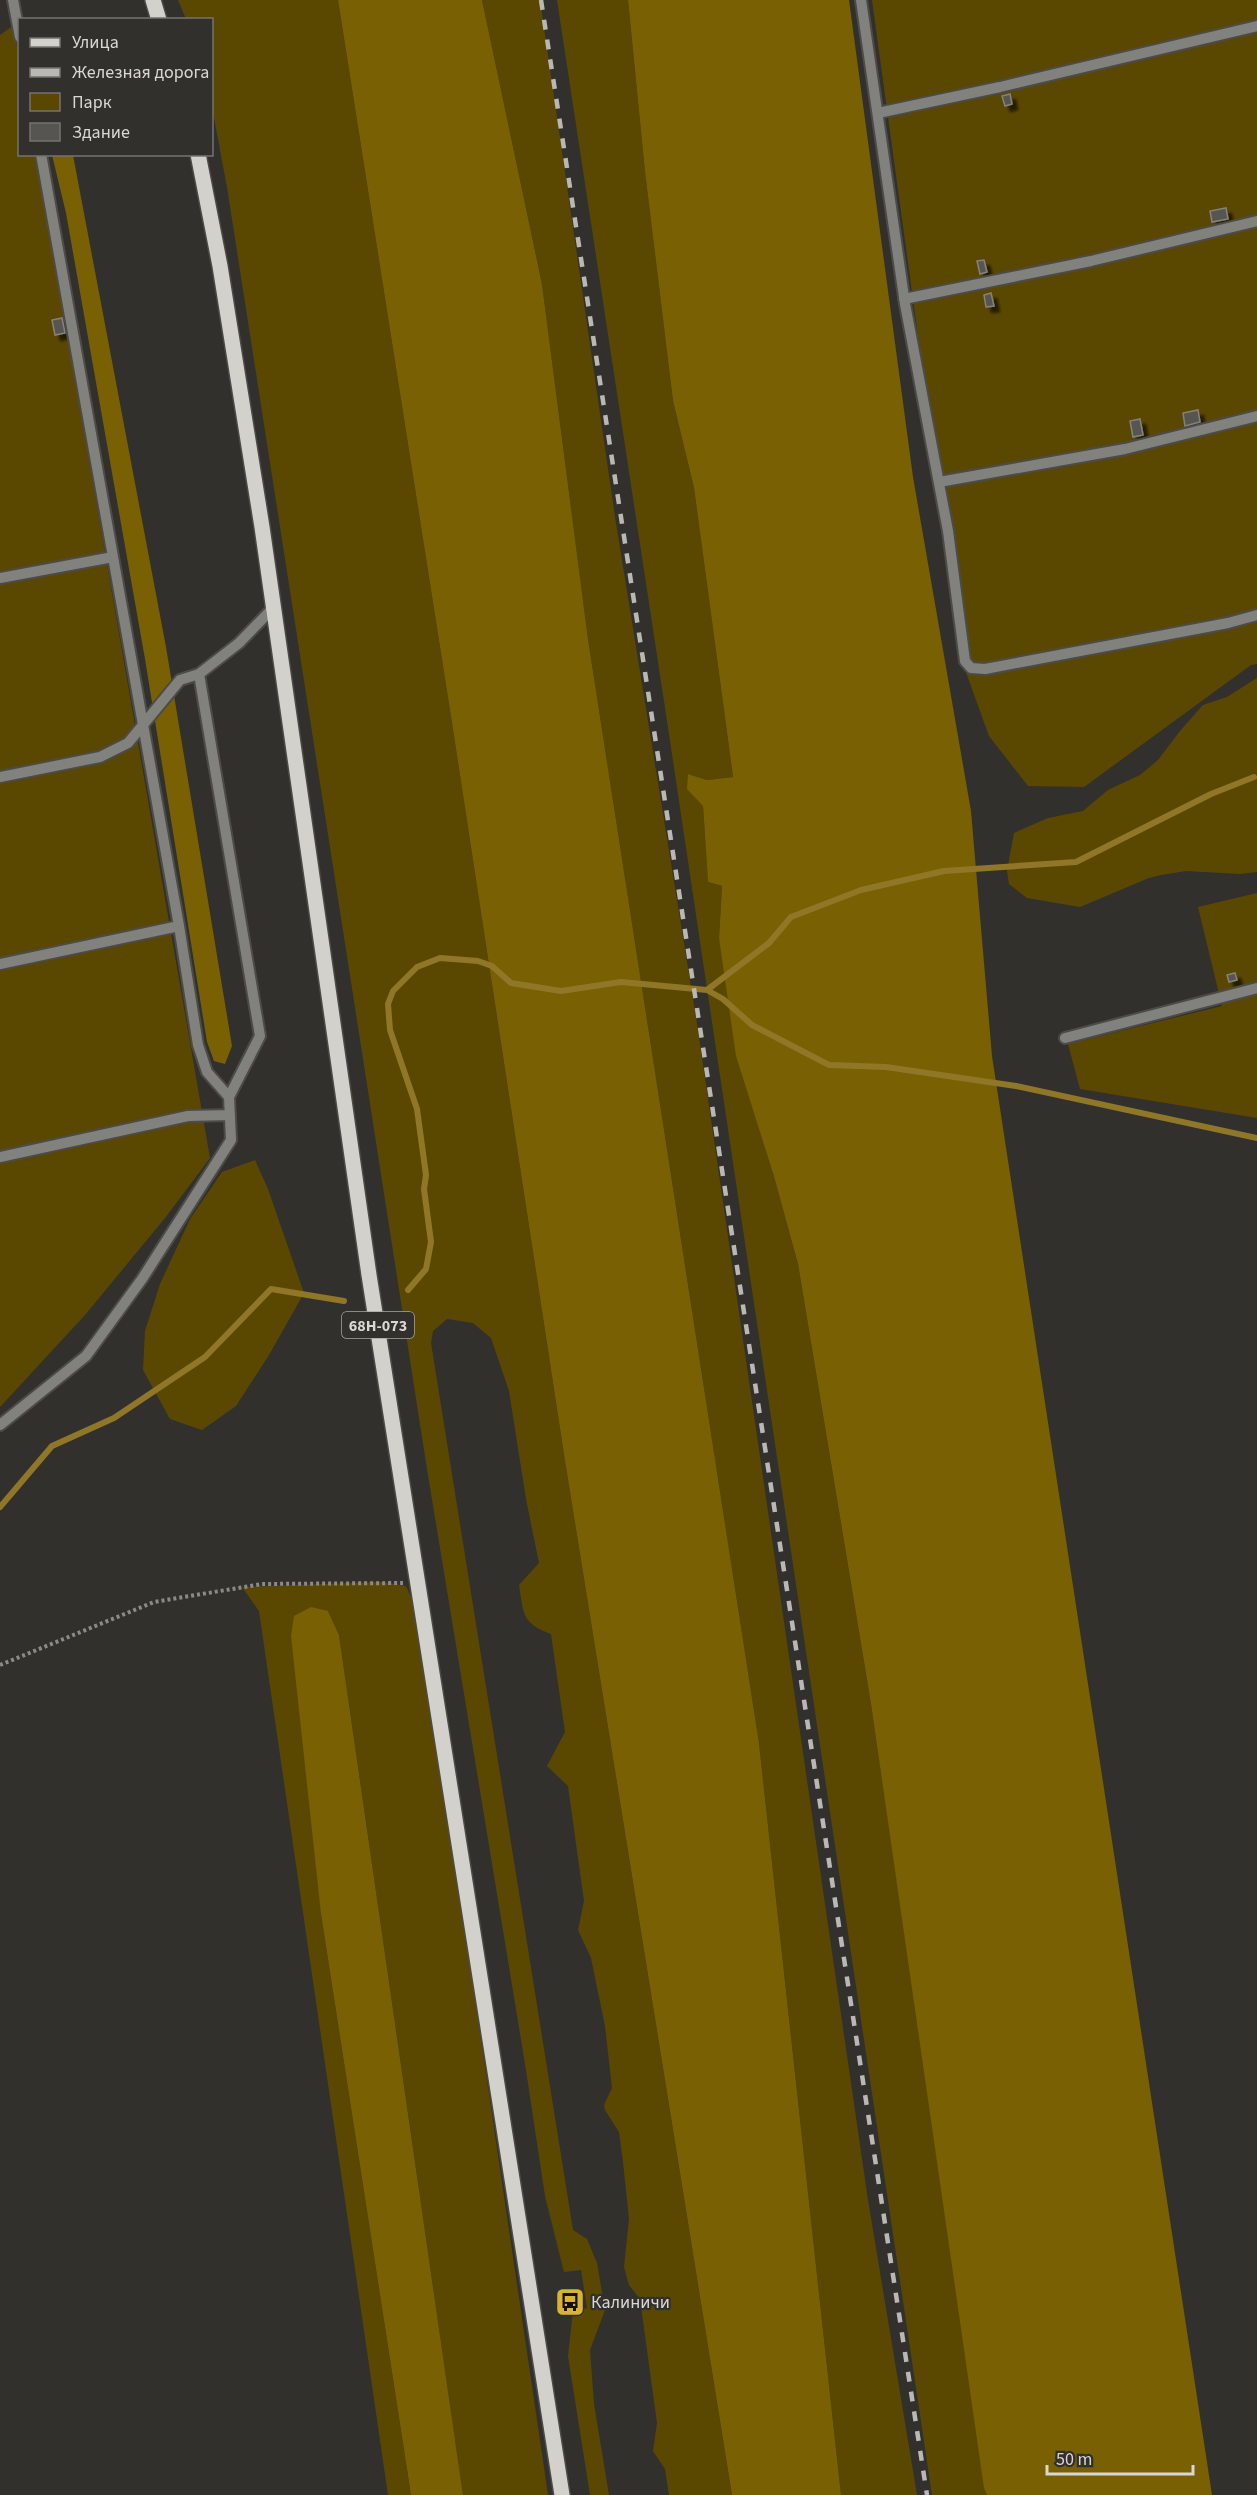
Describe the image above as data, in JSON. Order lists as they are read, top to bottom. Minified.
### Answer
{"streets":{"main road":["68Н-073"]},"places":{"bus stop":["Калиничи"]},"legend":["Улица","Железная дорога","Парк","Здание"],"scale_bar":"50 m"}
